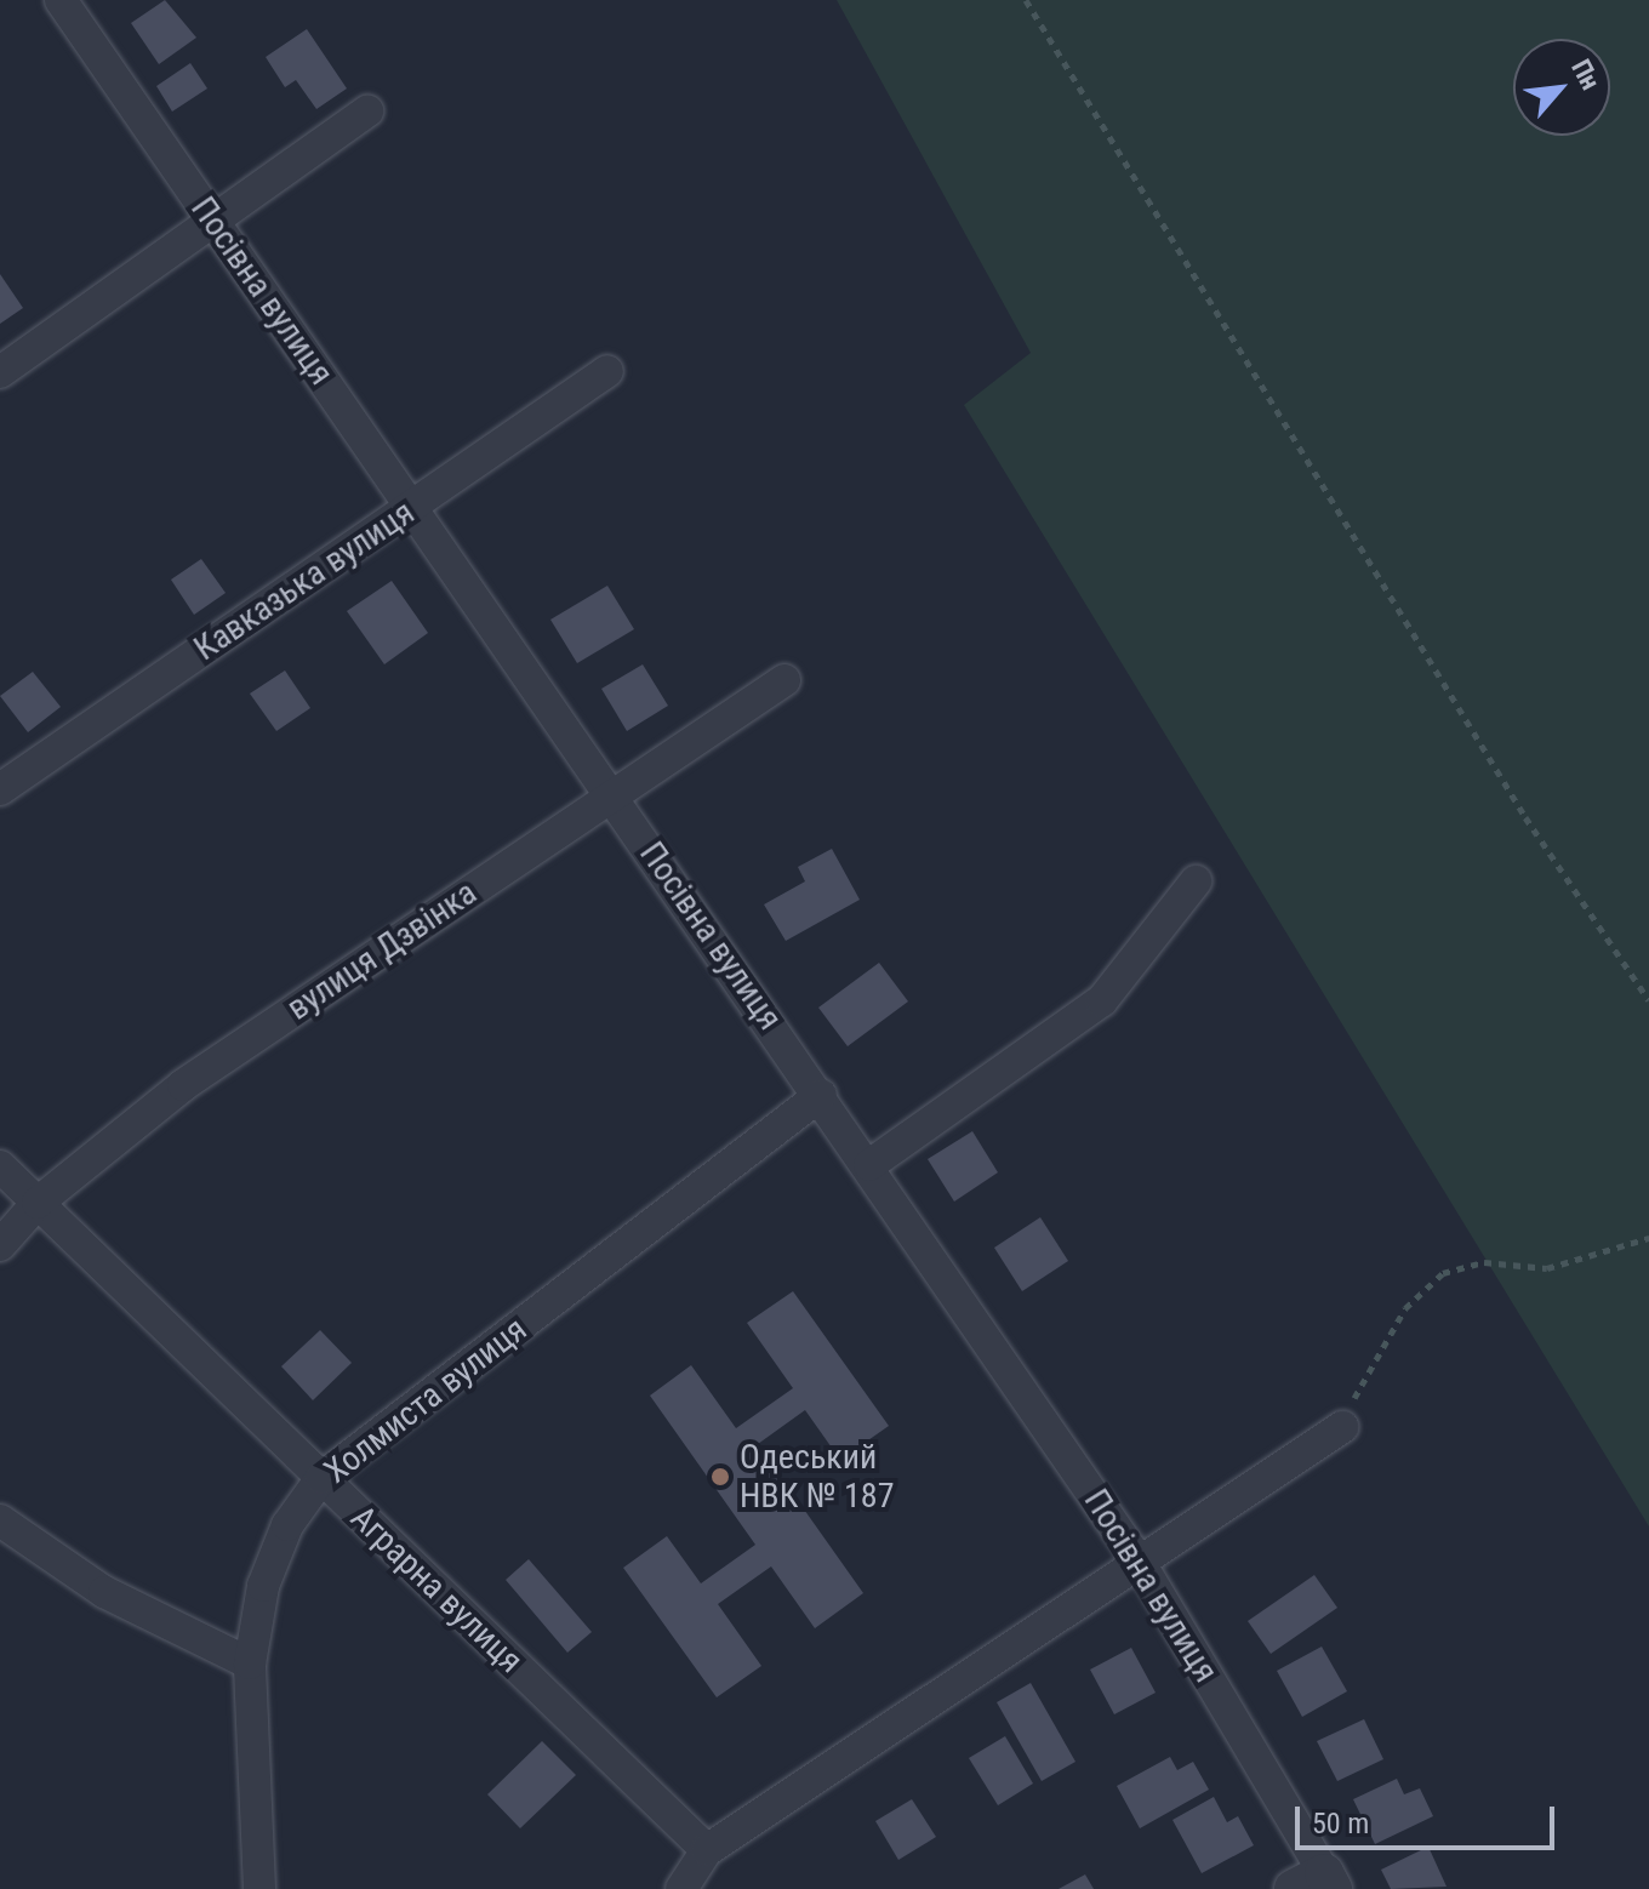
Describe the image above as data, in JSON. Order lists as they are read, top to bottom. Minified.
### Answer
{"streets":{"street":["Посівна вулиця","Кавказька вулиця","вулиця Дзвінка","Холмиста вулиця","Аграрна вулиця"]},"crossings":[["Посівна вулиця","Кавказька вулиця"],["Посівна вулиця","вулиця Дзвінка"],["Посівна вулиця","Холмиста вулиця"],["вулиця Дзвінка","Аграрна вулиця"],["Холмиста вулиця","Аграрна вулиця"]],"places":["Одеський НВК № 187"],"scale_bar":"50 m","north":"top right"}
